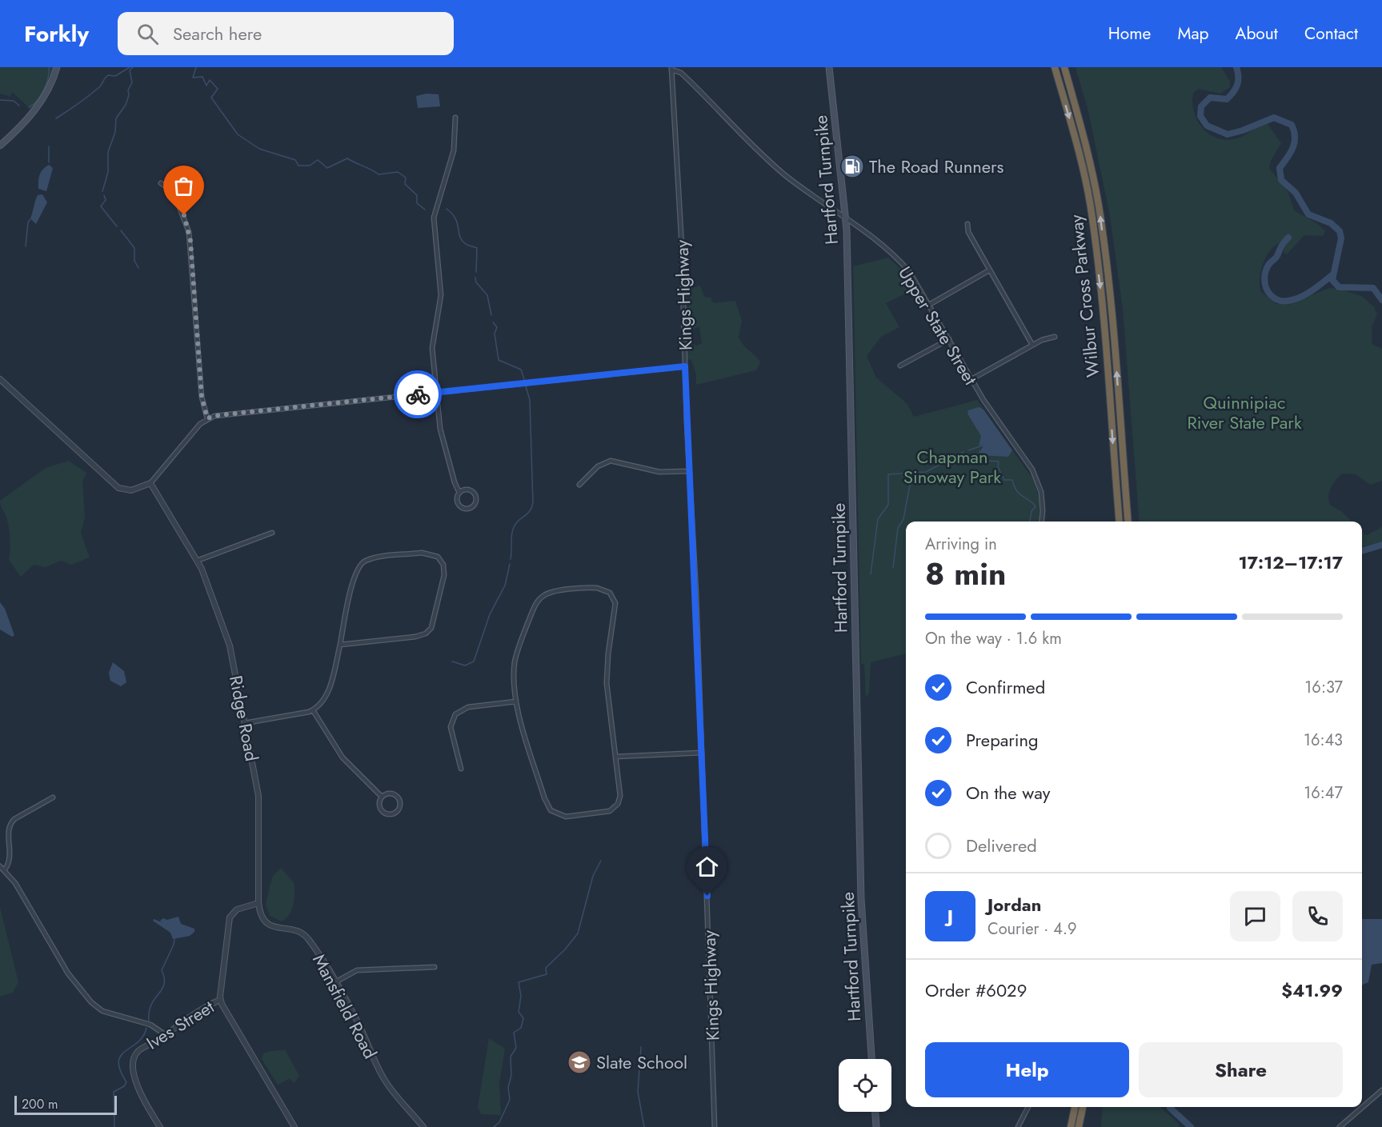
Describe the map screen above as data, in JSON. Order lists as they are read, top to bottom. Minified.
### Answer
{"streets":{"highway":["Wilbur Cross Parkway"],"main road":["Hartford Turnpike"],"street":["Kings Highway","Upper State Street","Ridge Road","Mansfield Road","Ives Street"]},"crossings":[["Hartford Turnpike","Upper State Street"],["Kings Highway","Upper State Street"],["Ridge Road","Mansfield Road"]],"parks":["Quinnipiac River State Park","Chapman Sinoway Park"],"places":{"fuel station":["The Road Runners"],"school or university":["Slate School"]},"scale_bar":"200 m","page":{"header":"Forkly","search":"Search here","nav":["Home","Map","About","Contact"],"heading":["8 min","Arriving in","17:12–17:17"],"panel":["Jordan","Courier · 4.9","Order #6029","$41.99"],"bar":"On the way · 1.6 km","list":[["Confirmed","16:37"],["Preparing","16:43"],["On the way","16:47"],"Delivered"],"round":"J","buttons":["Help","Share"],"scale":"200 m"}}
